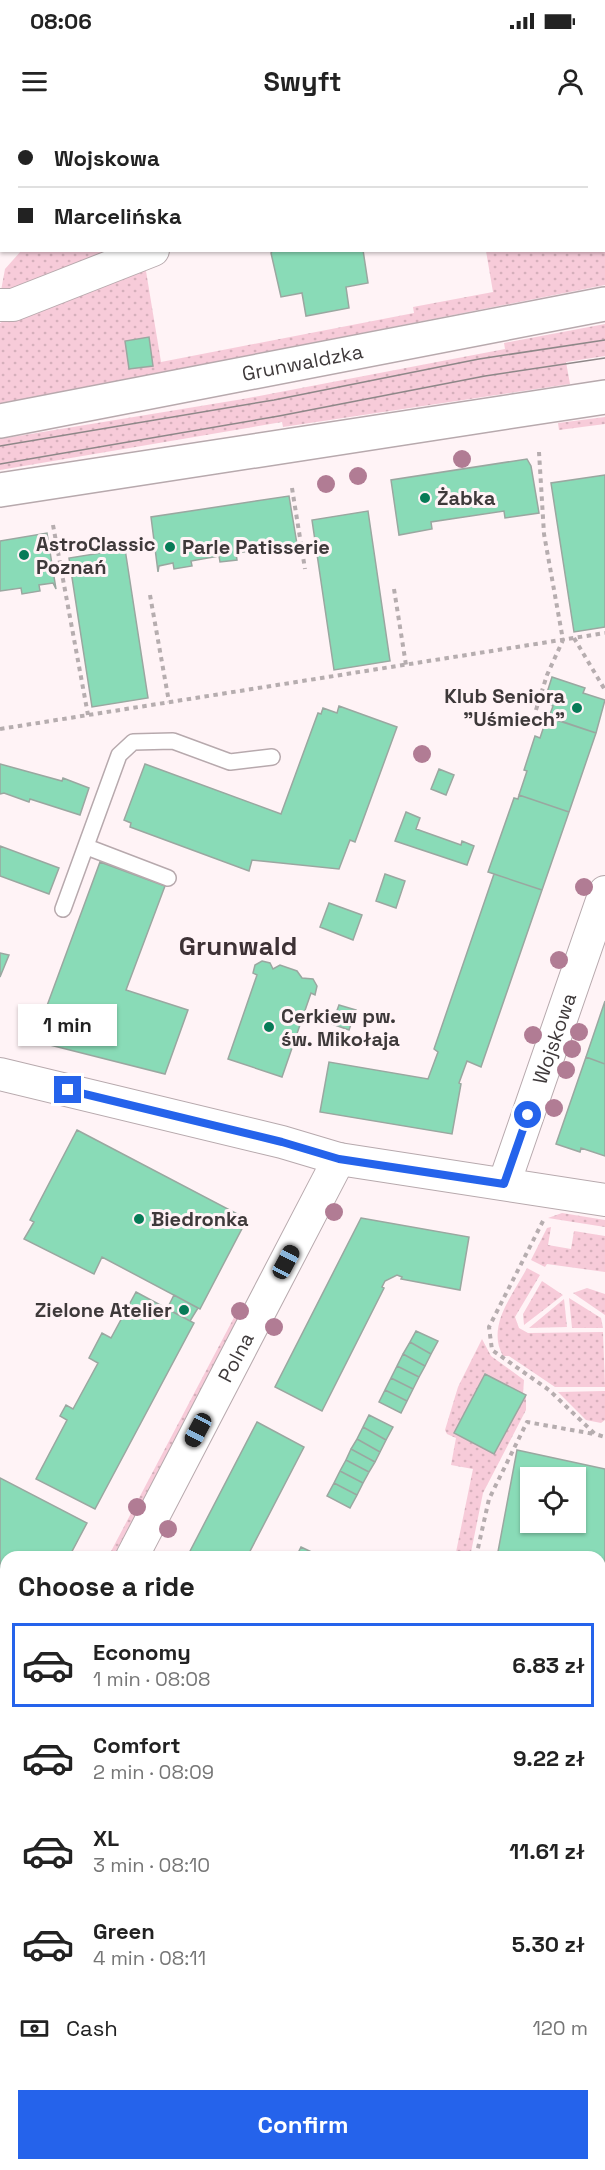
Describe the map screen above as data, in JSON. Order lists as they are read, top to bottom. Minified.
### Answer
{"streets":{"street":["Grunwaldzka","Wojskowa","Polna"]},"districts":["Grunwald"],"places":["Żabka","Parle Patisserie","AstroClassic Poznań","Klub Seniora \"Uśmiech\"","Cerkiew pw. św. Mikołaja","Biedronka","Zielone Atelier"],"page":{"status":"08:06","header":"Swyft","banner":["Wojskowa","Marcelińska"],"bubble":"1 min","heading":"Choose a ride","list":[{"name":"Economy","note":"1 min · 08:08","value":"6.83 zł"},{"name":"Comfort","note":"2 min · 08:09","value":"9.22 zł"},{"name":"XL","note":"3 min · 08:10","value":"11.61 zł"},{"name":"Green","note":"4 min · 08:11","value":"5.30 zł"}],"pay":["Cash","120 m"],"buttons":"Confirm"}}
